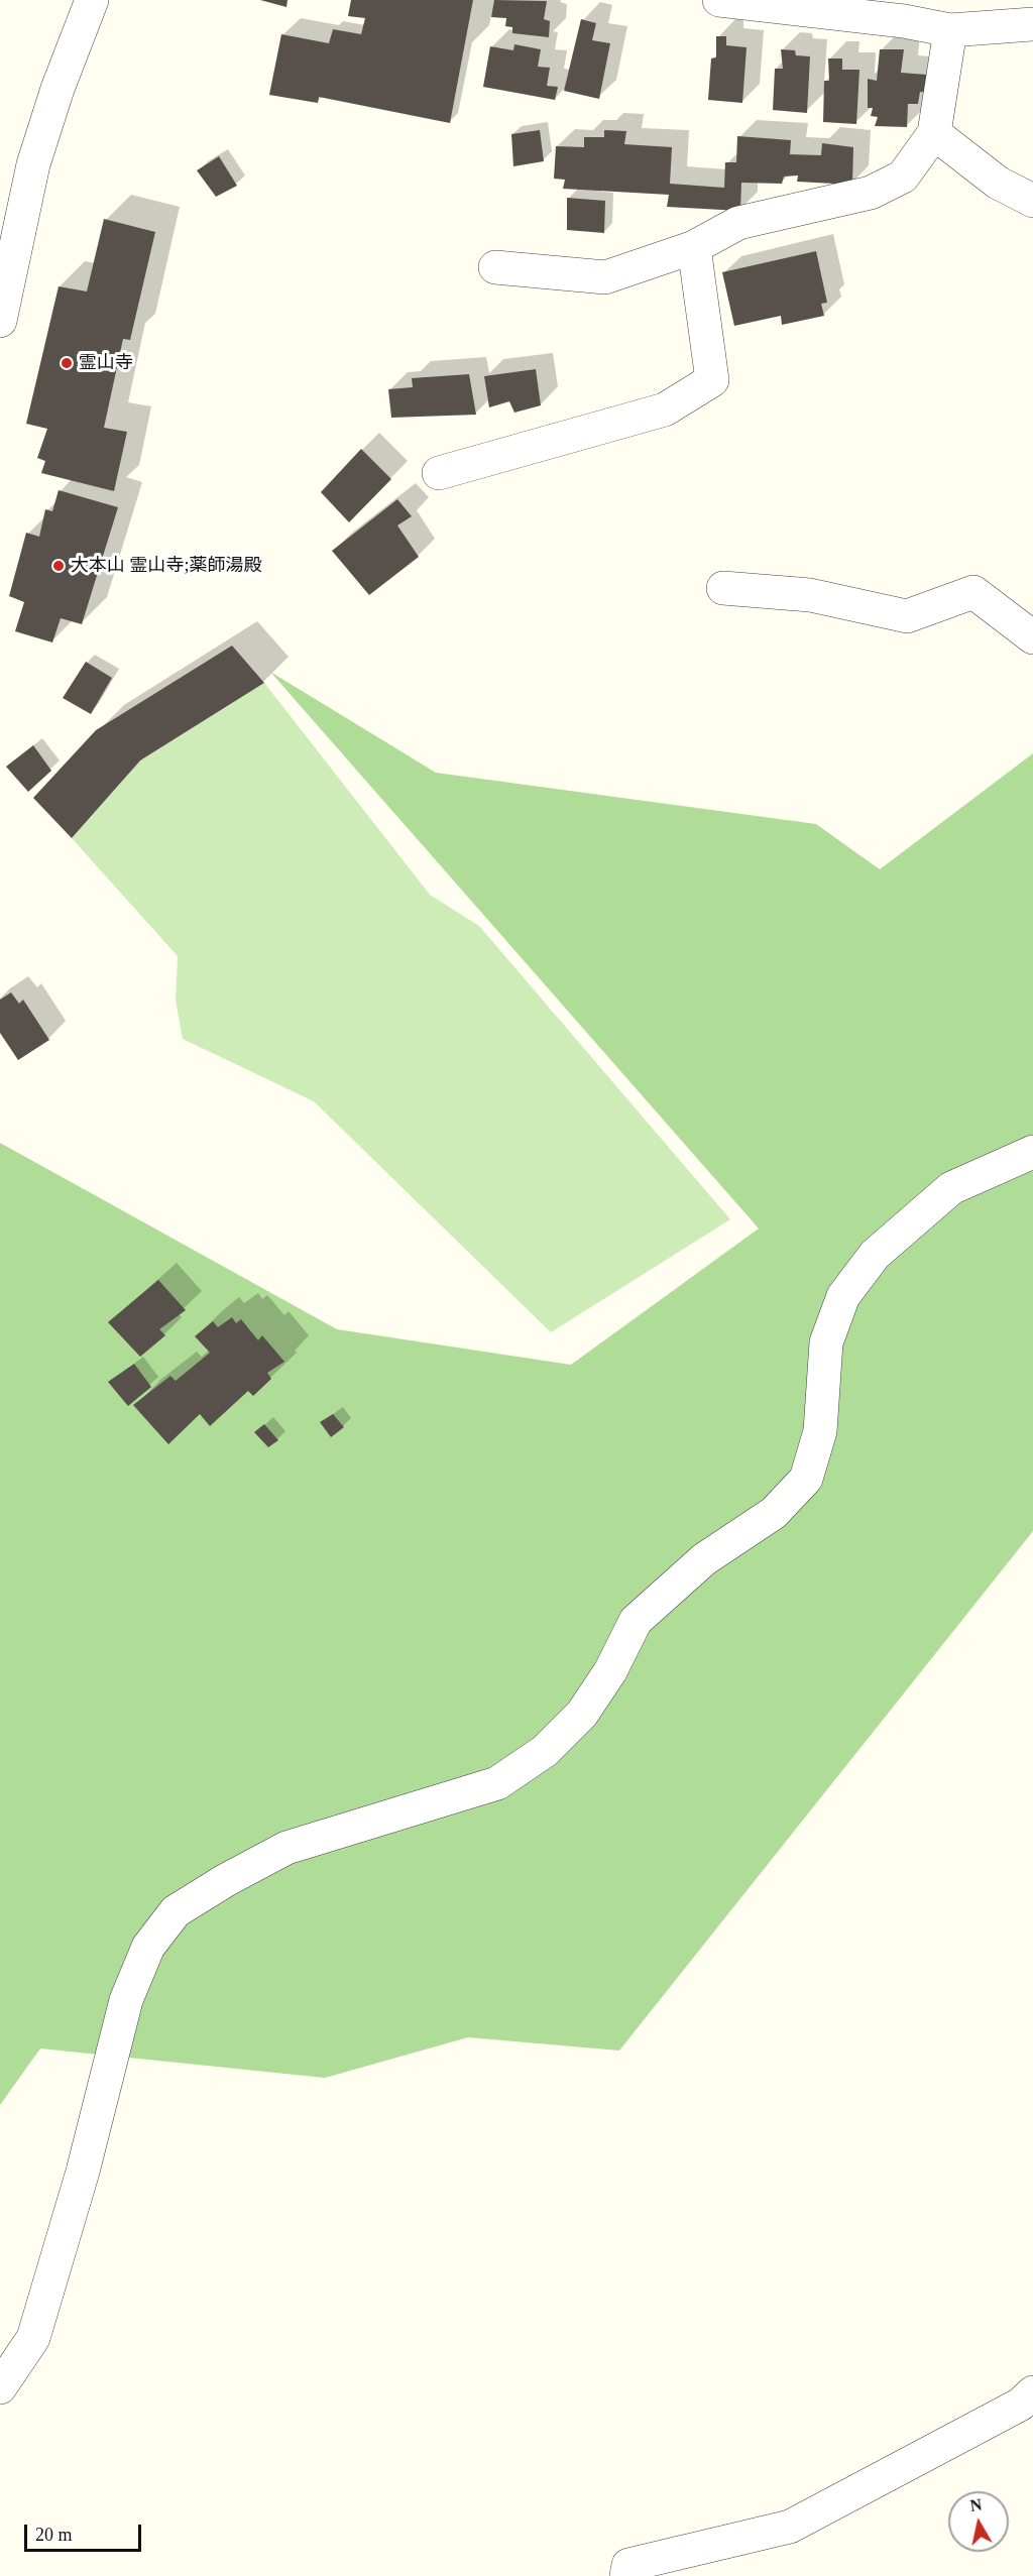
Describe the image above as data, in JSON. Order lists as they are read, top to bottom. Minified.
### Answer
{"places":["霊山寺","大本山 霊山寺;薬師湯殿"],"scale_bar":"20 m","north":"top"}
